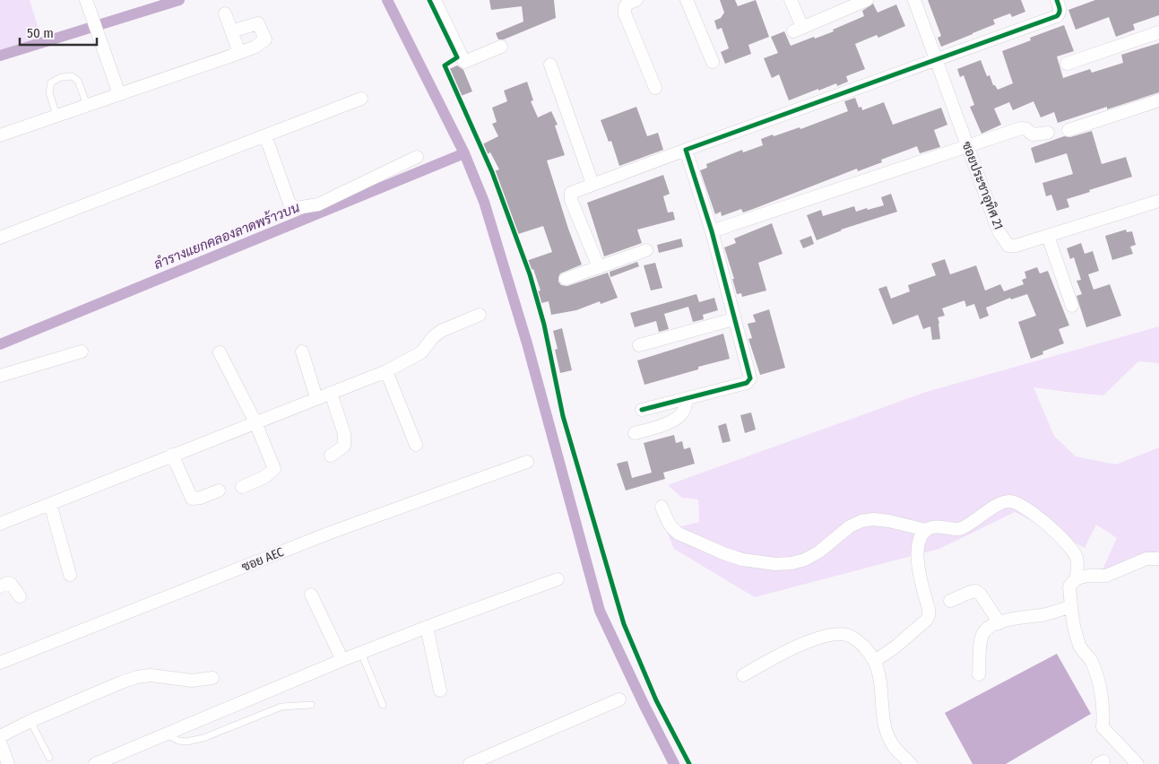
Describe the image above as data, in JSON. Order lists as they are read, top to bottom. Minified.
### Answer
{"streets":{"street":["ซอยประชาอุทิศ 21","ซอย AEC"]},"water":["ลำรางแยกคลองลาดพร้าวบน"],"scale_bar":"50 m"}
